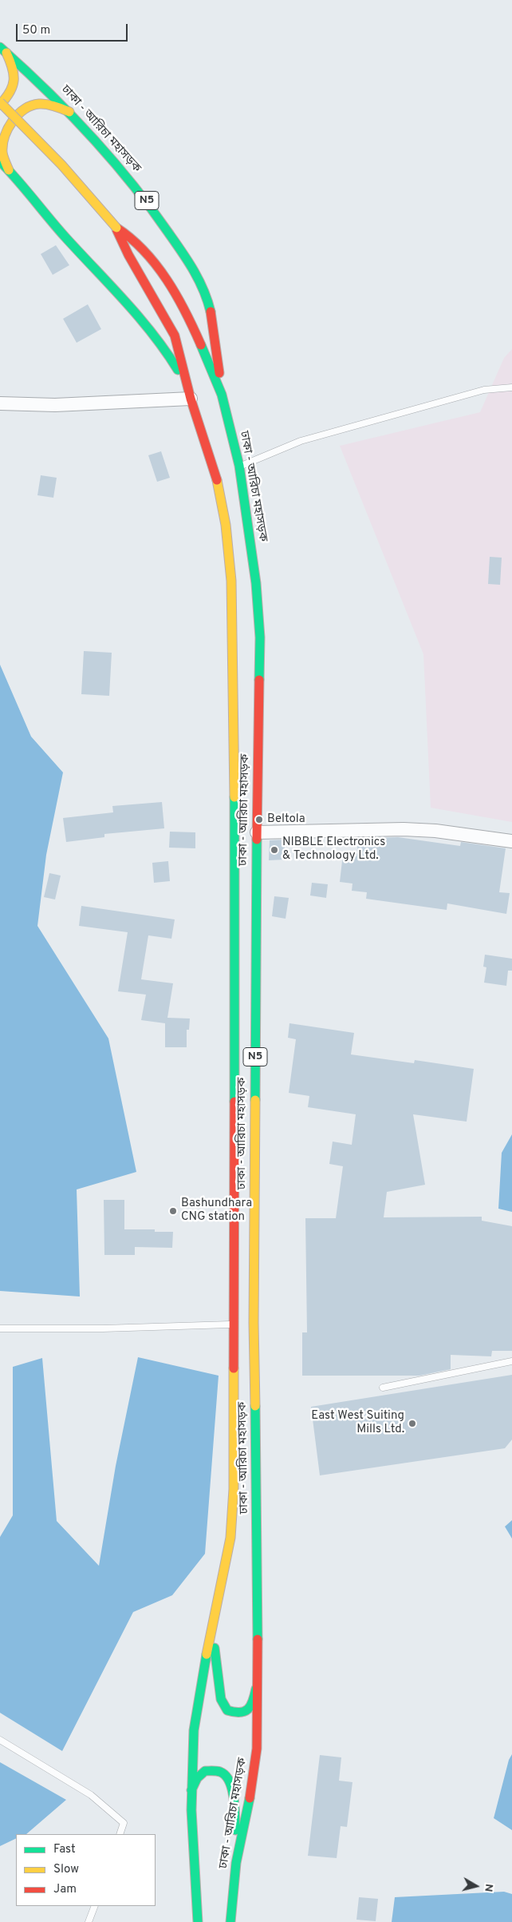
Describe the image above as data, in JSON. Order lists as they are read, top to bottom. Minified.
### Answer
{"streets":{"highway":["ঢাকা - আরিচা মহাসড়ক","N5"]},"crossings":[["ঢাকা - আরিচা মহাসড়ক","N5"]],"places":["Beltola","NIBBLE Electronics & Technology Ltd.","Bashundhara CNG station","East West Suiting Mills Ltd."],"legend":["Fast","Slow","Jam"],"scale_bar":"50 m","north":"right"}
